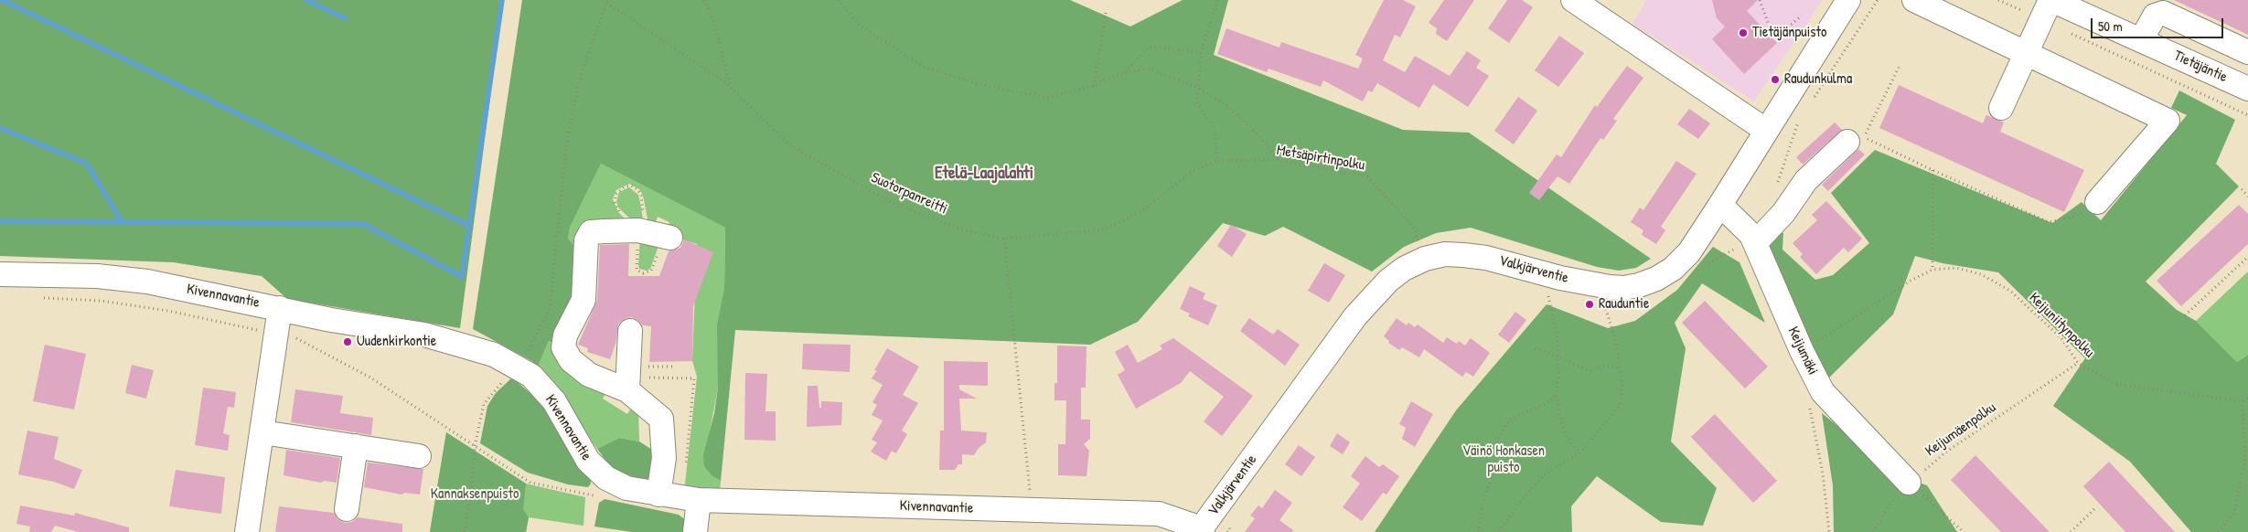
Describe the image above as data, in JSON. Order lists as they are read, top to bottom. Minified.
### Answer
{"streets":{"street":["Tietäjäntie","Valkjärventie","Kivennavantie","Keijumäki"],"path":["Metsäpirtinpolku","Suotorpanreitti","Keijuniitynpolku","Keijumäenpolku"]},"crossings":[["Metsäpirtinpolku","Suotorpanreitti"],["Valkjärventie","Kivennavantie"],["Valkjärventie","Keijumäki"],["Keijuniitynpolku","Keijumäki"],["Keijuniitynpolku","Keijumäenpolku"],["Keijumäki","Keijumäenpolku"]],"districts":["Etelä-Laajalahti"],"parks":["Väinö Honkasen puisto","Kannaksenpuisto"],"places":["Tietäjänpuisto","Raudunkulma","Rauduntie","Uudenkirkontie"],"scale_bar":"50 m"}
